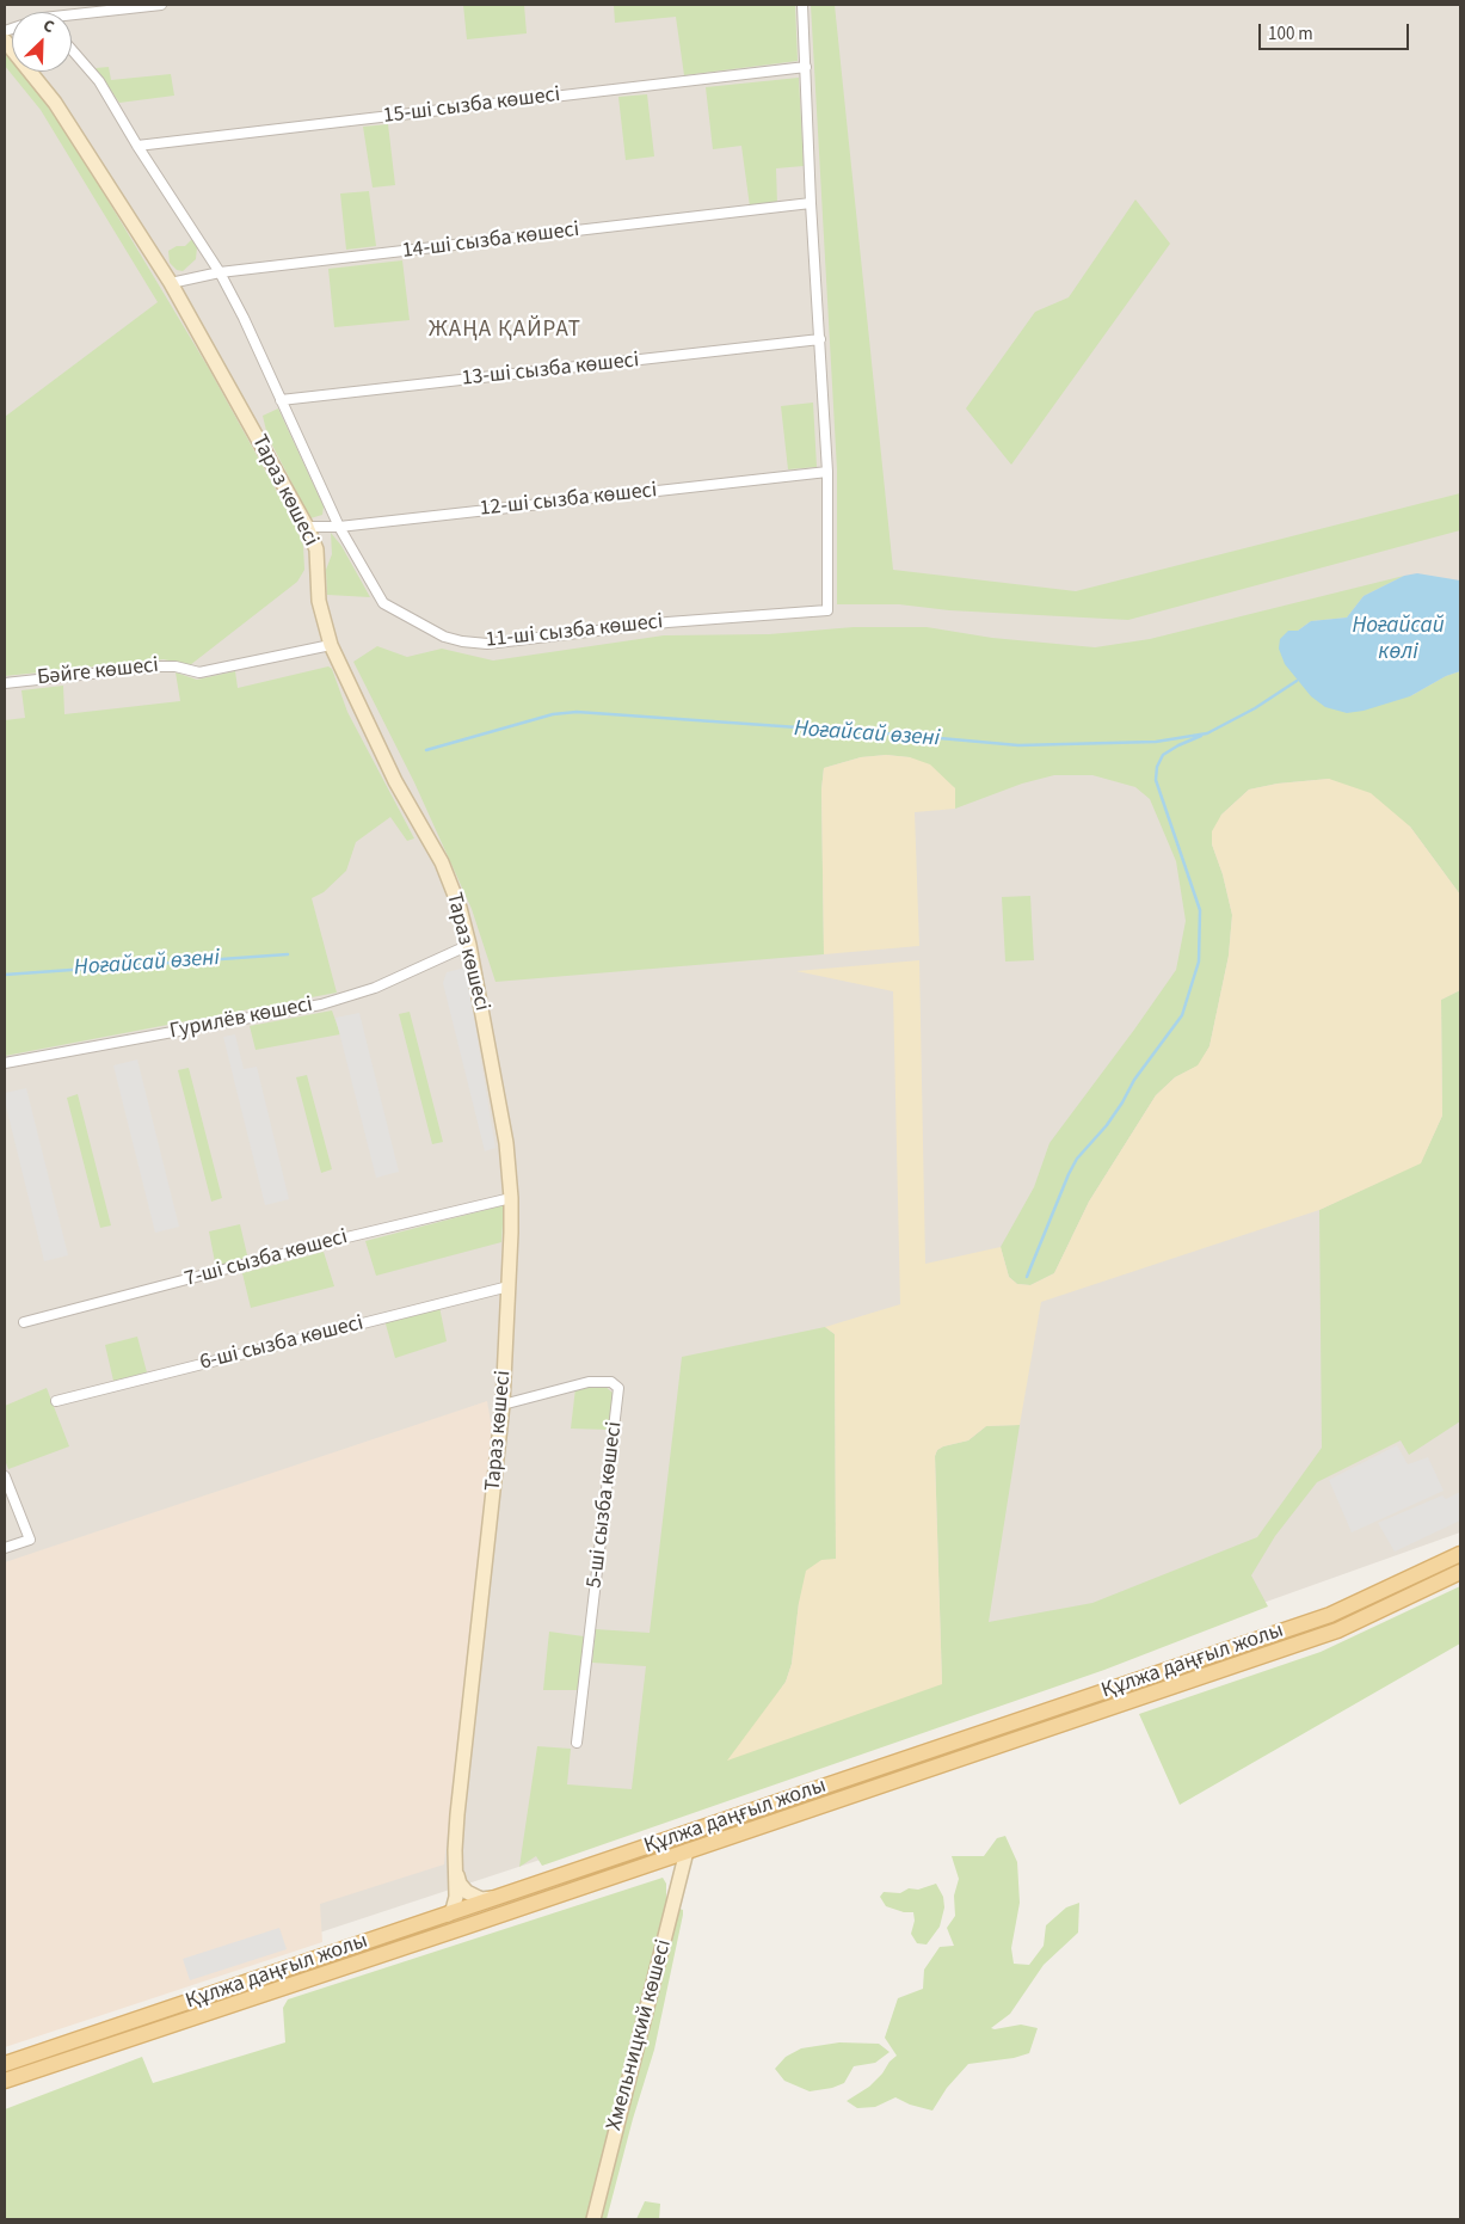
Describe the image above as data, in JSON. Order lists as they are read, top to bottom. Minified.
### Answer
{"streets":{"main road":["Құлжа даңғыл жолы"],"street":["15-ші сызба көшесі","14-ші сызба көшесі","13-ші сызба көшесі","Тараз көшесі","12-ші сызба көшесі","11-ші сызба көшесі","Бәйге көшесі","Гурилёв көшесі","7-ші сызба көшесі","6-ші сызба көшесі","5-ші сызба көшесі","Хмельницкий көшесі"]},"crossings":[["15-ші сызба көшесі","11-ші сызба көшесі"],["14-ші сызба көшесі","Тараз көшесі"],["14-ші сызба көшесі","11-ші сызба көшесі"],["13-ші сызба көшесі","11-ші сызба көшесі"],["Тараз көшесі","12-ші сызба көшесі"],["Тараз көшесі","Бәйге көшесі"],["Тараз көшесі","Гурилёв көшесі"],["Тараз көшесі","7-ші сызба көшесі"],["Тараз көшесі","6-ші сызба көшесі"],["Тараз көшесі","5-ші сызба көшесі"],["Тараз көшесі","Құлжа даңғыл жолы"],["12-ші сызба көшесі","11-ші сызба көшесі"],["Құлжа даңғыл жолы","Хмельницкий көшесі"]],"districts":["ЖАҢА ҚАЙРАТ"],"water":["Ноғайсай көлі","Ноғайсай өзені"],"scale_bar":"100 m","north":"top right"}
